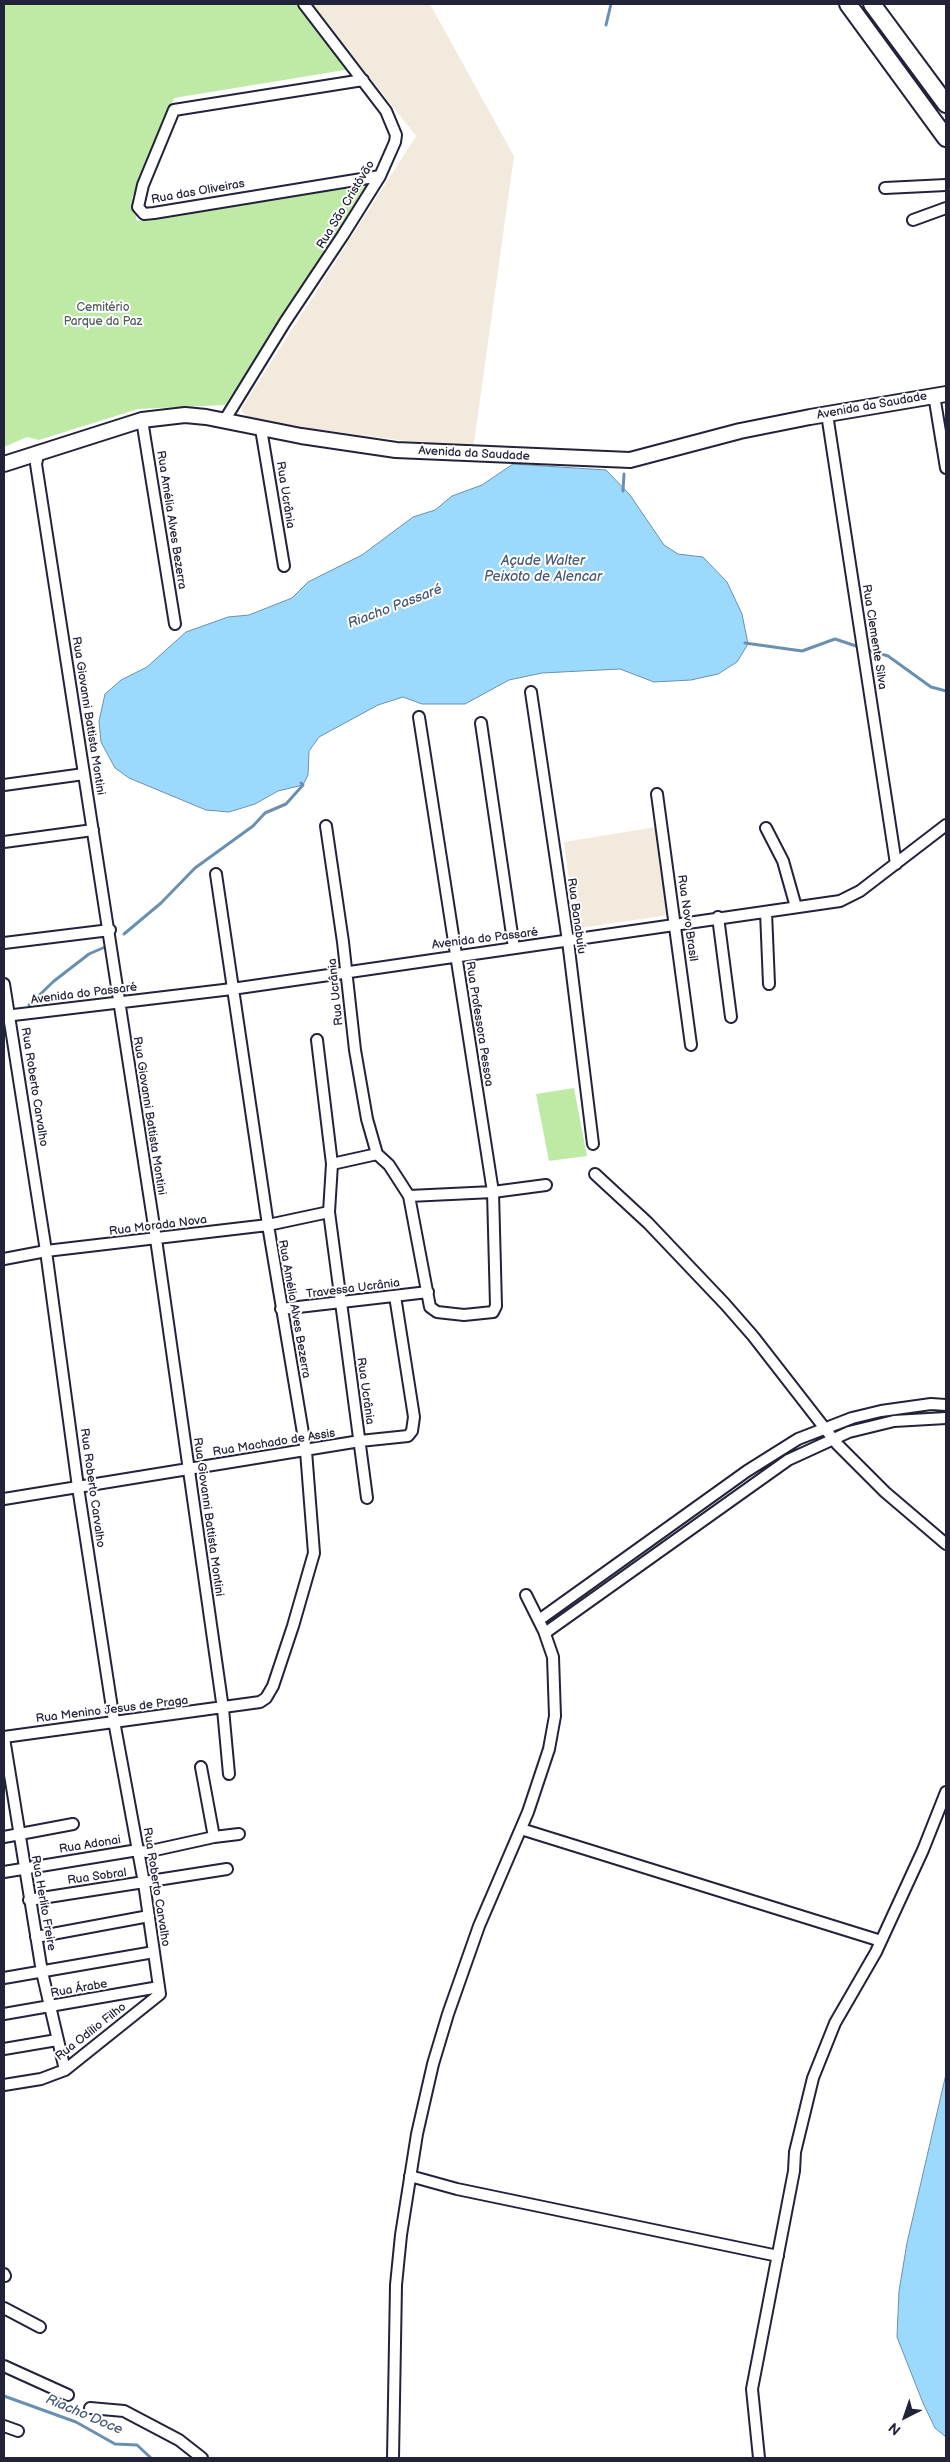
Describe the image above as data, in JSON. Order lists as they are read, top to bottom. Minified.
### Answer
{"streets":{"street":["Rua das Oliveiras","Rua São Cristóvão","Avenida da Saudade","Rua Ucrânia","Rua Amélia Alves Bezerra","Rua Clemente Silva","Rua Giovanni Battista Montini","Rua Banabuíu","Rua Novo Brasil","Avenida do Passaré","Rua Professora Pessoa","Rua Roberto Carvalho","Rua Morada Nova","Travessa Ucrânia","Rua Machado de Assis","Rua Menino Jesus de Praga","Rua Adonai","Rua Sobral","Rua Herlito Freire","Rua Árabe","Rua Odílio Filho"]},"crossings":[["Rua das Oliveiras","Rua São Cristóvão"],["Rua São Cristóvão","Avenida da Saudade"],["Avenida da Saudade","Rua Ucrânia"],["Avenida da Saudade","Rua Amélia Alves Bezerra"],["Avenida da Saudade","Rua Clemente Silva"],["Avenida da Saudade","Rua Giovanni Battista Montini"],["Rua Ucrânia","Avenida do Passaré"],["Rua Ucrânia","Rua Morada Nova"],["Rua Ucrânia","Travessa Ucrânia"],["Rua Ucrânia","Rua Machado de Assis"],["Rua Amélia Alves Bezerra","Rua Giovanni Battista Montini"],["Rua Amélia Alves Bezerra","Avenida do Passaré"],["Rua Amélia Alves Bezerra","Rua Morada Nova"],["Rua Amélia Alves Bezerra","Travessa Ucrânia"],["Rua Amélia Alves Bezerra","Rua Machado de Assis"],["Rua Amélia Alves Bezerra","Rua Menino Jesus de Praga"],["Rua Clemente Silva","Avenida do Passaré"],["Rua Giovanni Battista Montini","Avenida do Passaré"],["Rua Giovanni Battista Montini","Rua Morada Nova"],["Rua Giovanni Battista Montini","Rua Machado de Assis"],["Rua Giovanni Battista Montini","Rua Menino Jesus de Praga"],["Rua Banabuíu","Avenida do Passaré"],["Rua Novo Brasil","Avenida do Passaré"],["Avenida do Passaré","Rua Professora Pessoa"],["Avenida do Passaré","Rua Roberto Carvalho"],["Rua Professora Pessoa","Travessa Ucrânia"],["Rua Roberto Carvalho","Rua Morada Nova"],["Rua Roberto Carvalho","Rua Machado de Assis"],["Rua Roberto Carvalho","Rua Menino Jesus de Praga"],["Rua Roberto Carvalho","Rua Adonai"],["Rua Roberto Carvalho","Rua Sobral"],["Rua Roberto Carvalho","Rua Árabe"],["Rua Roberto Carvalho","Rua Odílio Filho"],["Travessa Ucrânia","Rua Machado de Assis"],["Rua Menino Jesus de Praga","Rua Herlito Freire"],["Rua Adonai","Rua Herlito Freire"],["Rua Sobral","Rua Herlito Freire"],["Rua Herlito Freire","Rua Árabe"],["Rua Herlito Freire","Rua Odílio Filho"],["Rua Árabe","Rua Odílio Filho"]],"water":["Açude Walter Peixoto de Alencar","Riacho Passaré","Riacho Doce"],"parks":["Cemitério Parque da Paz"],"north":"bottom left"}
